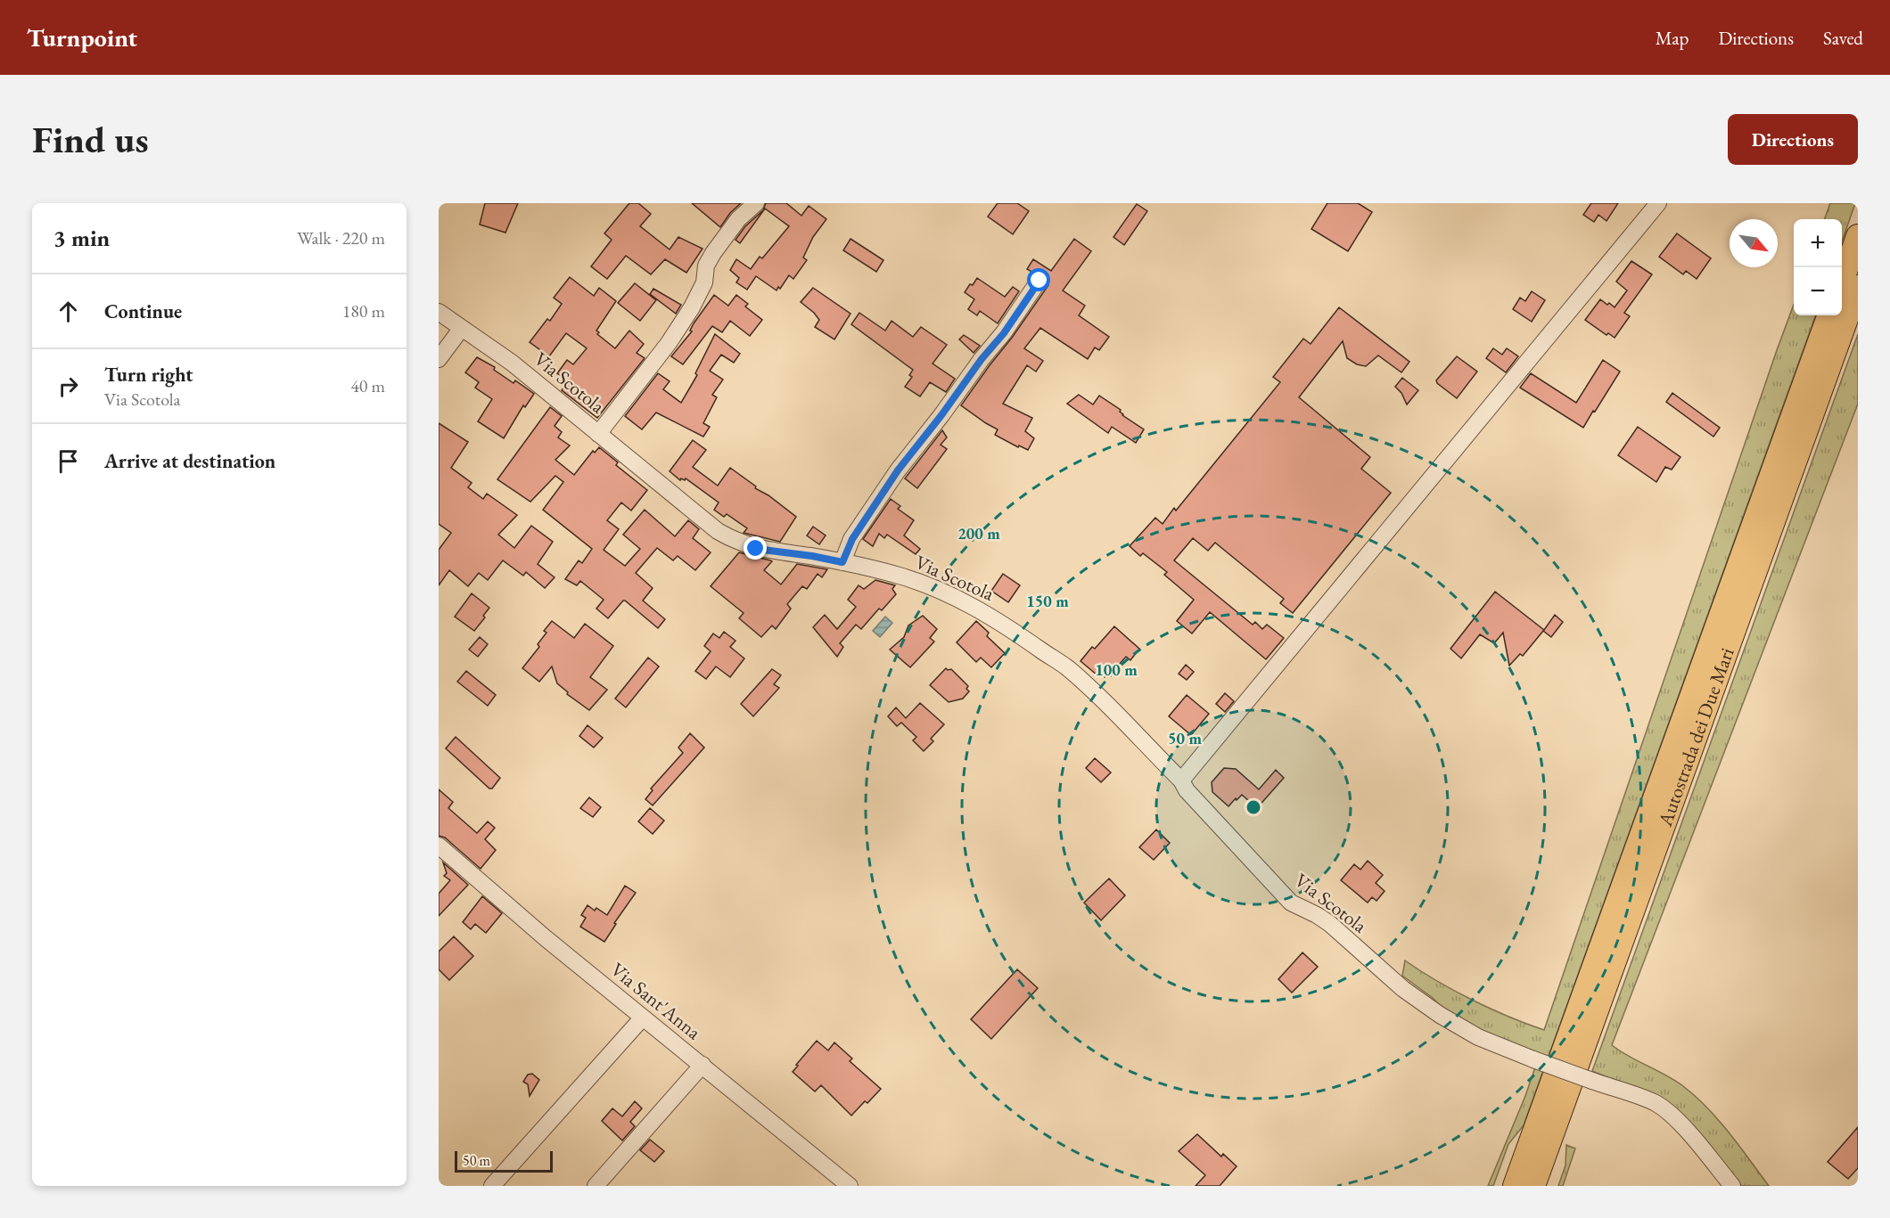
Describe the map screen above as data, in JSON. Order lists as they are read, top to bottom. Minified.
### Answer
{"streets":{"highway":["Autostrada dei Due Mari"],"street":["Via Scotola","Via Sant'Anna"]},"scale_bar":"50 m","north":"bottom right","page":{"header":"Turnpoint","nav":["Map","Directions","Saved"],"buttons":"Directions","title":"Find us","heading":["3 min","Walk · 220 m"],"map_buttons":["+","−"],"list":[["Continue","180 m"],["Turn right","Via Scotola","40 m"],"Arrive at destination"],"scale":"50 m"},"rings":["200 m","150 m","100 m","50 m"]}
